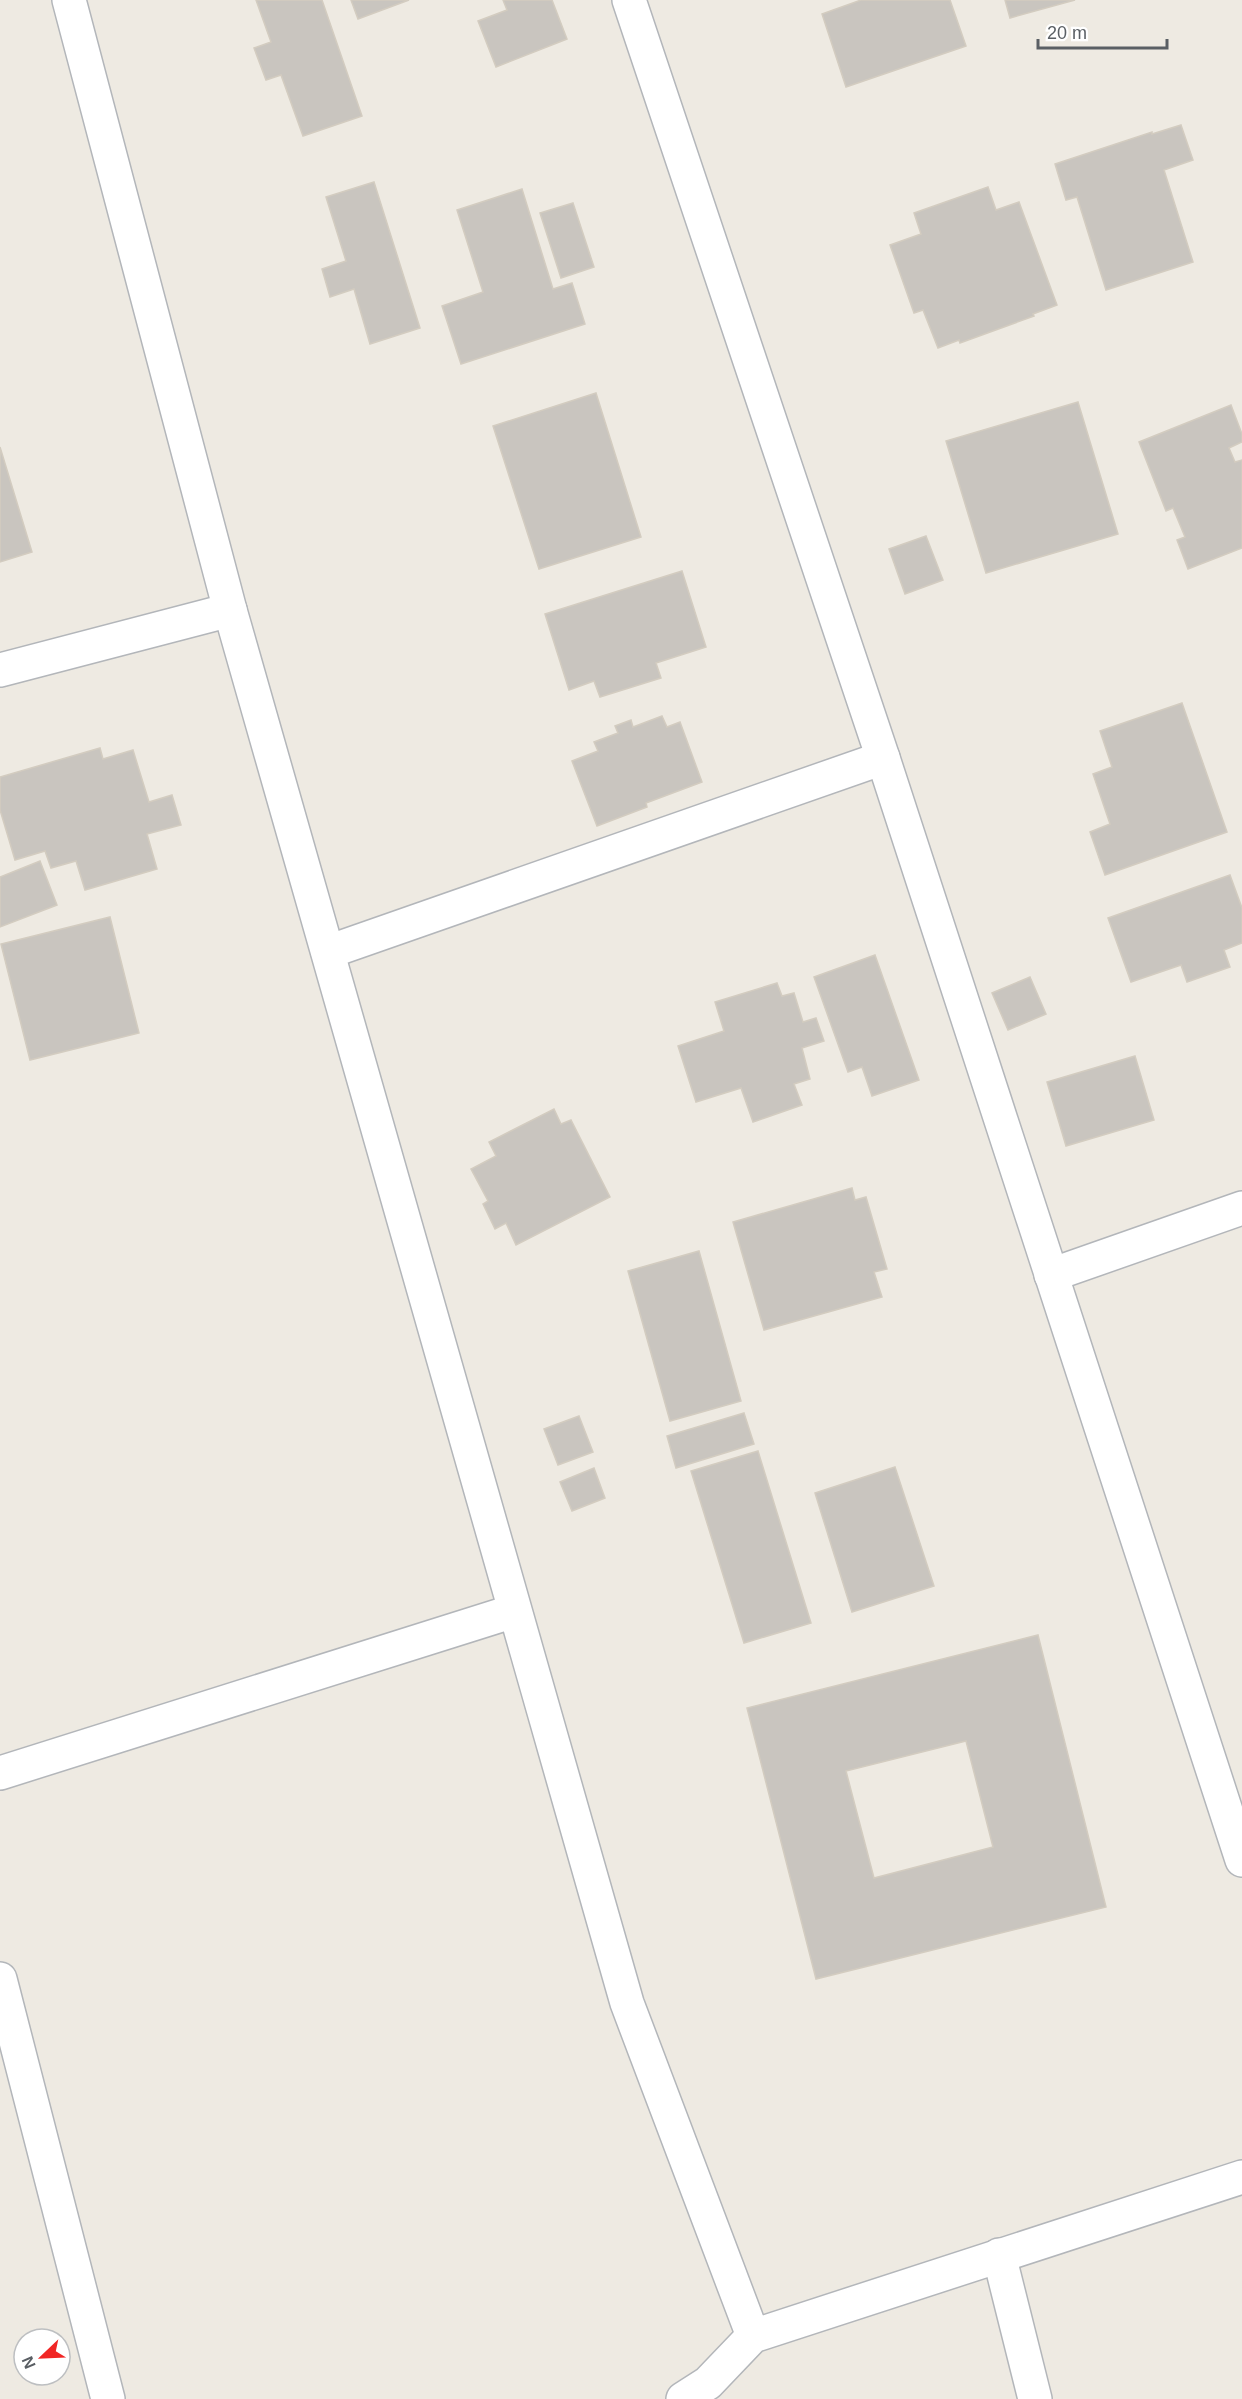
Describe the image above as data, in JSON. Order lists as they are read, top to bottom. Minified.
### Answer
{"scale_bar":"20 m","north":"bottom left"}
